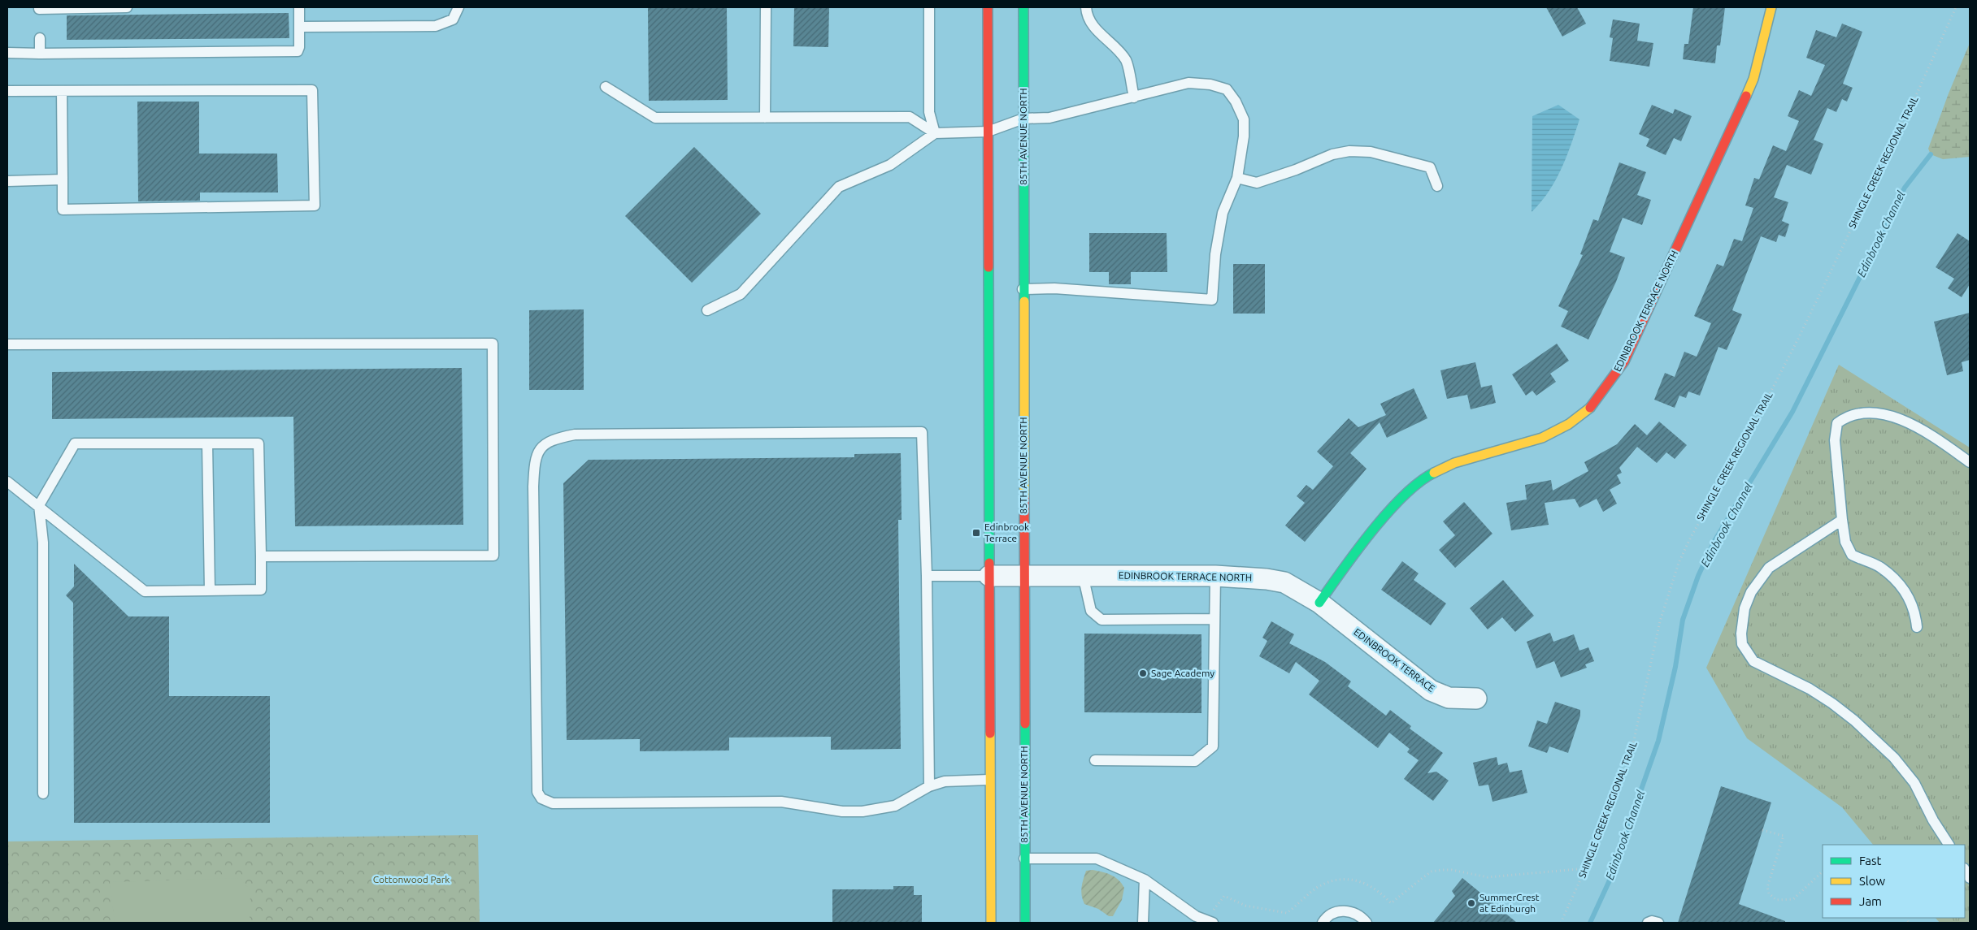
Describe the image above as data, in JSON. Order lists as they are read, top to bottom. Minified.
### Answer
{"streets":{"main road":["85TH AVENUE NORTH","EDINBROOK TERRACE NORTH"],"street":["EDINBROOK TERRACE"],"path":["SHINGLE CREEK REGIONAL TRAIL"]},"crossings":[["85TH AVENUE NORTH","EDINBROOK TERRACE NORTH"],["EDINBROOK TERRACE NORTH","EDINBROOK TERRACE"]],"water":["Edinbrook Channel"],"parks":["Cottonwood Park"],"places":{"transit":["Edinbrook Terrace"],"other":["Sage Academy","SummerCrest at Edinburgh"]},"legend":["Fast","Slow","Jam"]}
